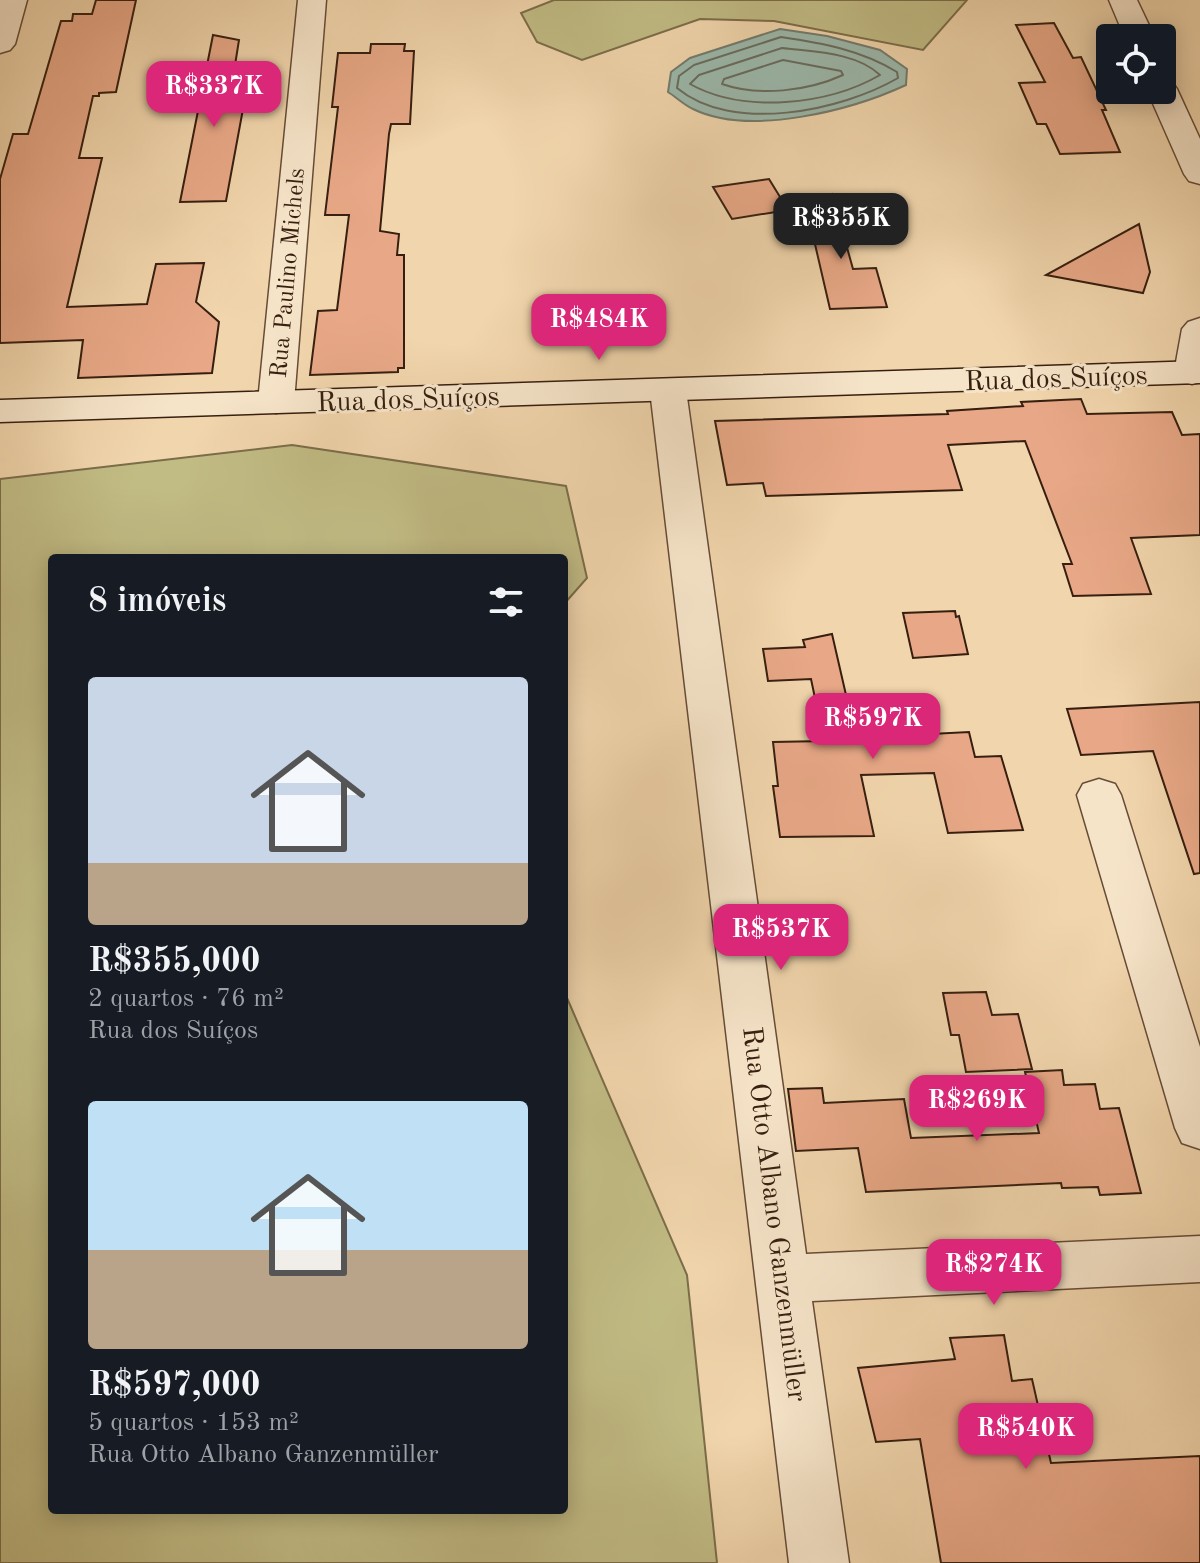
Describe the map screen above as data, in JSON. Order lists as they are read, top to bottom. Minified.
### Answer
{"streets":{"street":["Rua Paulino Michels","Rua dos Suíços","Rua Otto Albano Ganzenmüller"]},"crossings":[["Rua Paulino Michels","Rua dos Suíços"],["Rua dos Suíços","Rua Otto Albano Ganzenmüller"]],"page":{"price":["R$337K","R$355K","R$484K","R$597K","R$537K","R$269K","R$274K","R$540K"],"heading":"8 imóveis","list":[{"name":"R$355,000","note":"2 quartos · 76 m² · Rua dos Suíços"},{"name":"R$597,000","note":"5 quartos · 153 m² · Rua Otto Albano Ganzenmüller"}]}}
